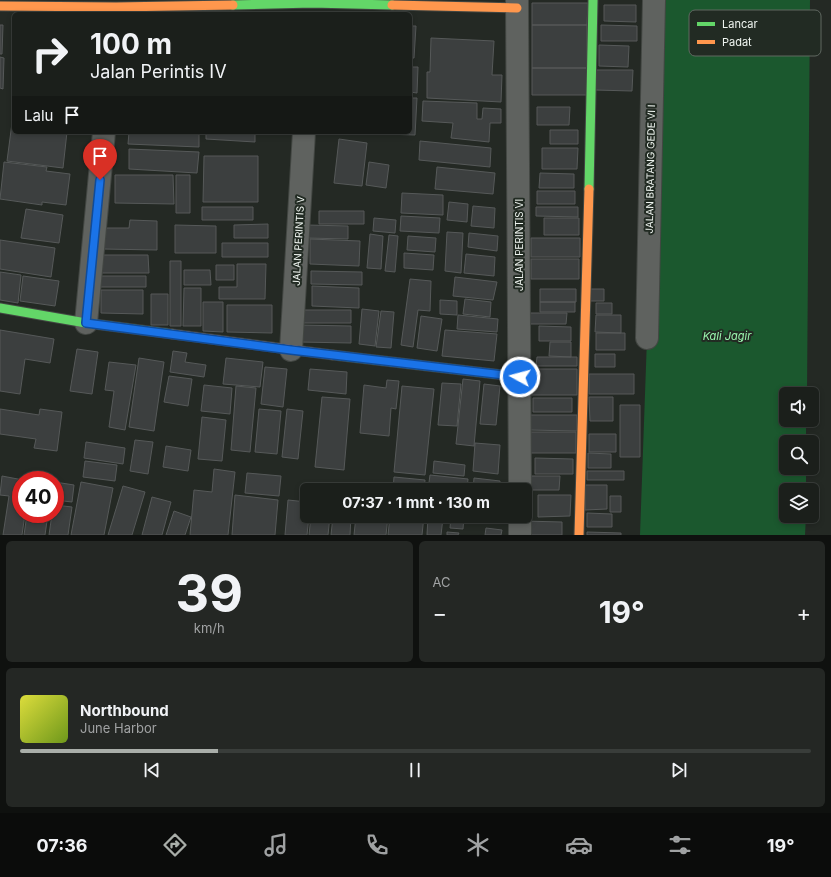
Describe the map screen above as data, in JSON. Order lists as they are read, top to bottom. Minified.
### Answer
{"streets":{"street":["JALAN BRATANG GEDE VI I","JALAN PERINTIS V","JALAN PERINTIS VI"]},"water":["Kali Jagir"],"legend":["Lancar","Padat"],"page":{"turn":["100 m","Jalan Perintis IV"],"then":"Lalu","limit":"40","trip":"07:37 · 1 mnt · 130 m","tile":[["39","km/h"],"AC"],"heat":["−","19°","+"],"song":["Northbound","June Harbor"],"tabs":["07:36","19°"]}}
